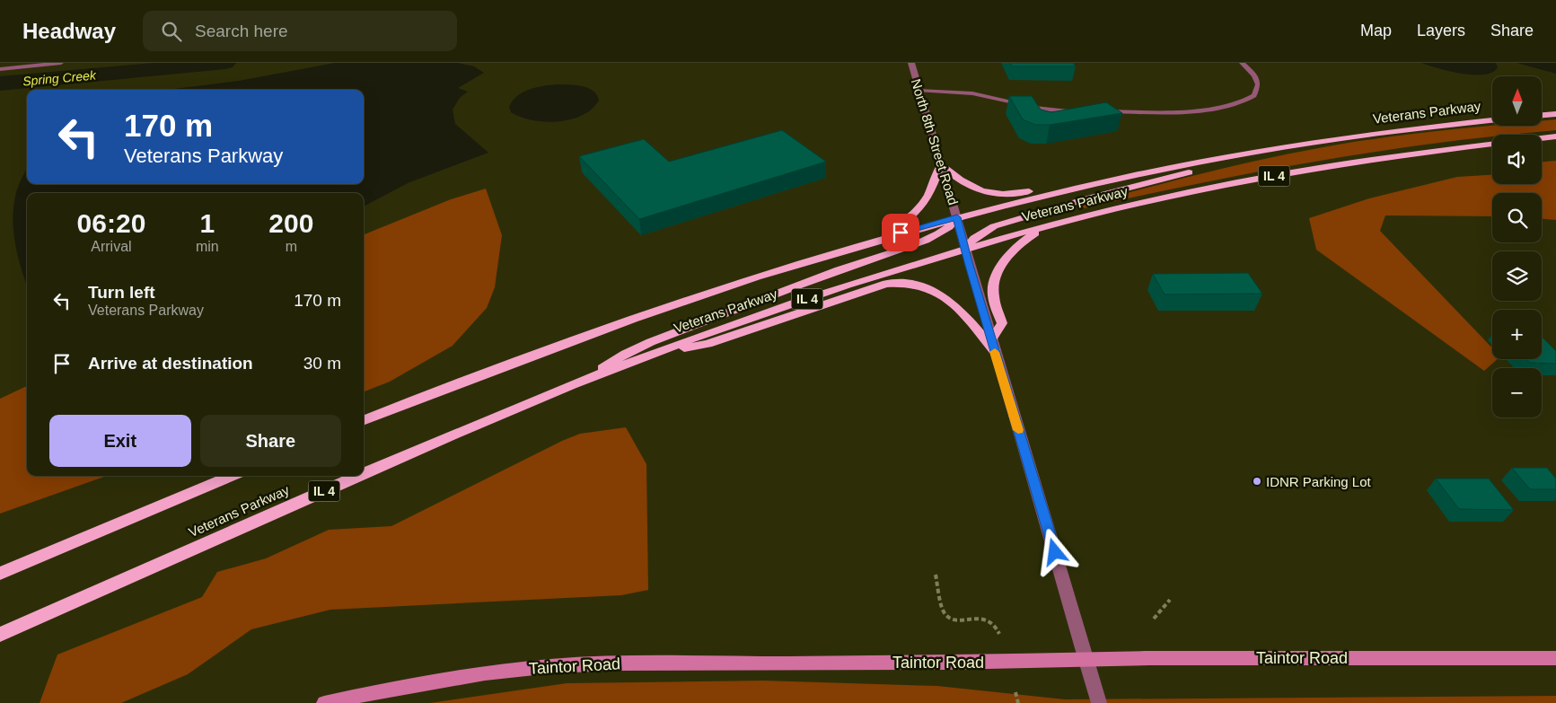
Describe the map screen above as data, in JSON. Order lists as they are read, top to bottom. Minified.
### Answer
{"streets":{"highway":["Veterans Parkway","IL 4"],"main road":["Taintor Road"],"street":["North 8th Street Road"]},"crossings":[["Veterans Parkway","North 8th Street Road"],["North 8th Street Road","Taintor Road"]],"water":["Spring Creek"],"places":["IDNR Parking Lot"],"north":"top","page":{"header":"Headway","search":"Search here","nav":["Map","Layers","Share"],"map_buttons":["+","−"],"turn":["170 m","Veterans Parkway"],"eta":["06:20","Arrival","1","min","200","m"],"list":[{"name":"Turn left","note":"Veterans Parkway","value":"170 m"},{"name":"Arrive at destination","value":"30 m"}],"buttons":["Exit","Share"]}}
